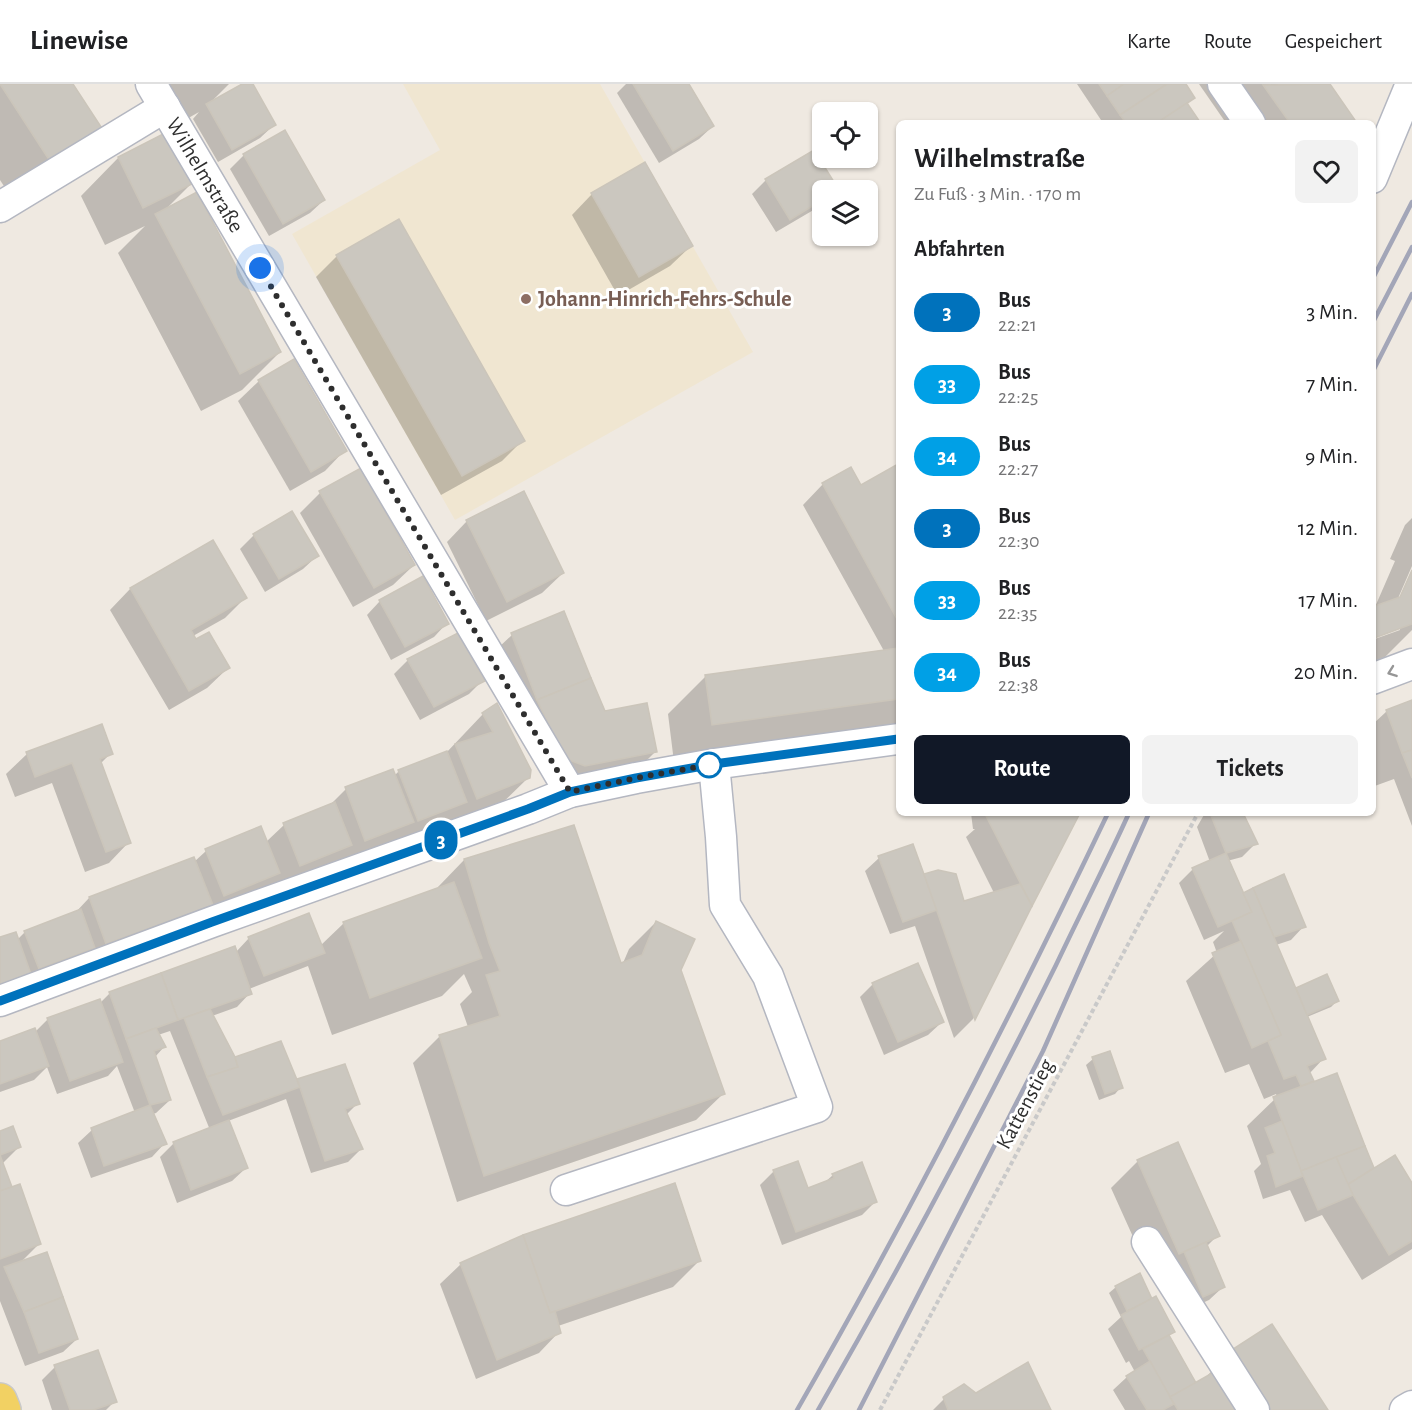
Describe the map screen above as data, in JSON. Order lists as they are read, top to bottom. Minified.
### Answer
{"streets":{"street":["Wilhelmstraße"],"path":["Kattenstieg"]},"places":["Johann-Hinrich-Fehrs-Schule"],"lines":["bus line 3"],"page":{"header":"Linewise","nav":["Karte","Route","Gespeichert"],"on_map":"3","heading":[["Wilhelmstraße","Zu Fuß · 3 Min. · 170 m"],"Abfahrten"],"list":[{"mark":"3","name":"Bus","note":"22:21","value":"3 Min."},{"mark":"33","name":"Bus","note":"22:25","value":"7 Min."},{"mark":"34","name":"Bus","note":"22:27","value":"9 Min."},{"mark":"3","name":"Bus","note":"22:30","value":"12 Min."},{"mark":"33","name":"Bus","note":"22:35","value":"17 Min."},{"mark":"34","name":"Bus","note":"22:38","value":"20 Min."}],"buttons":["Route","Tickets"]}}
